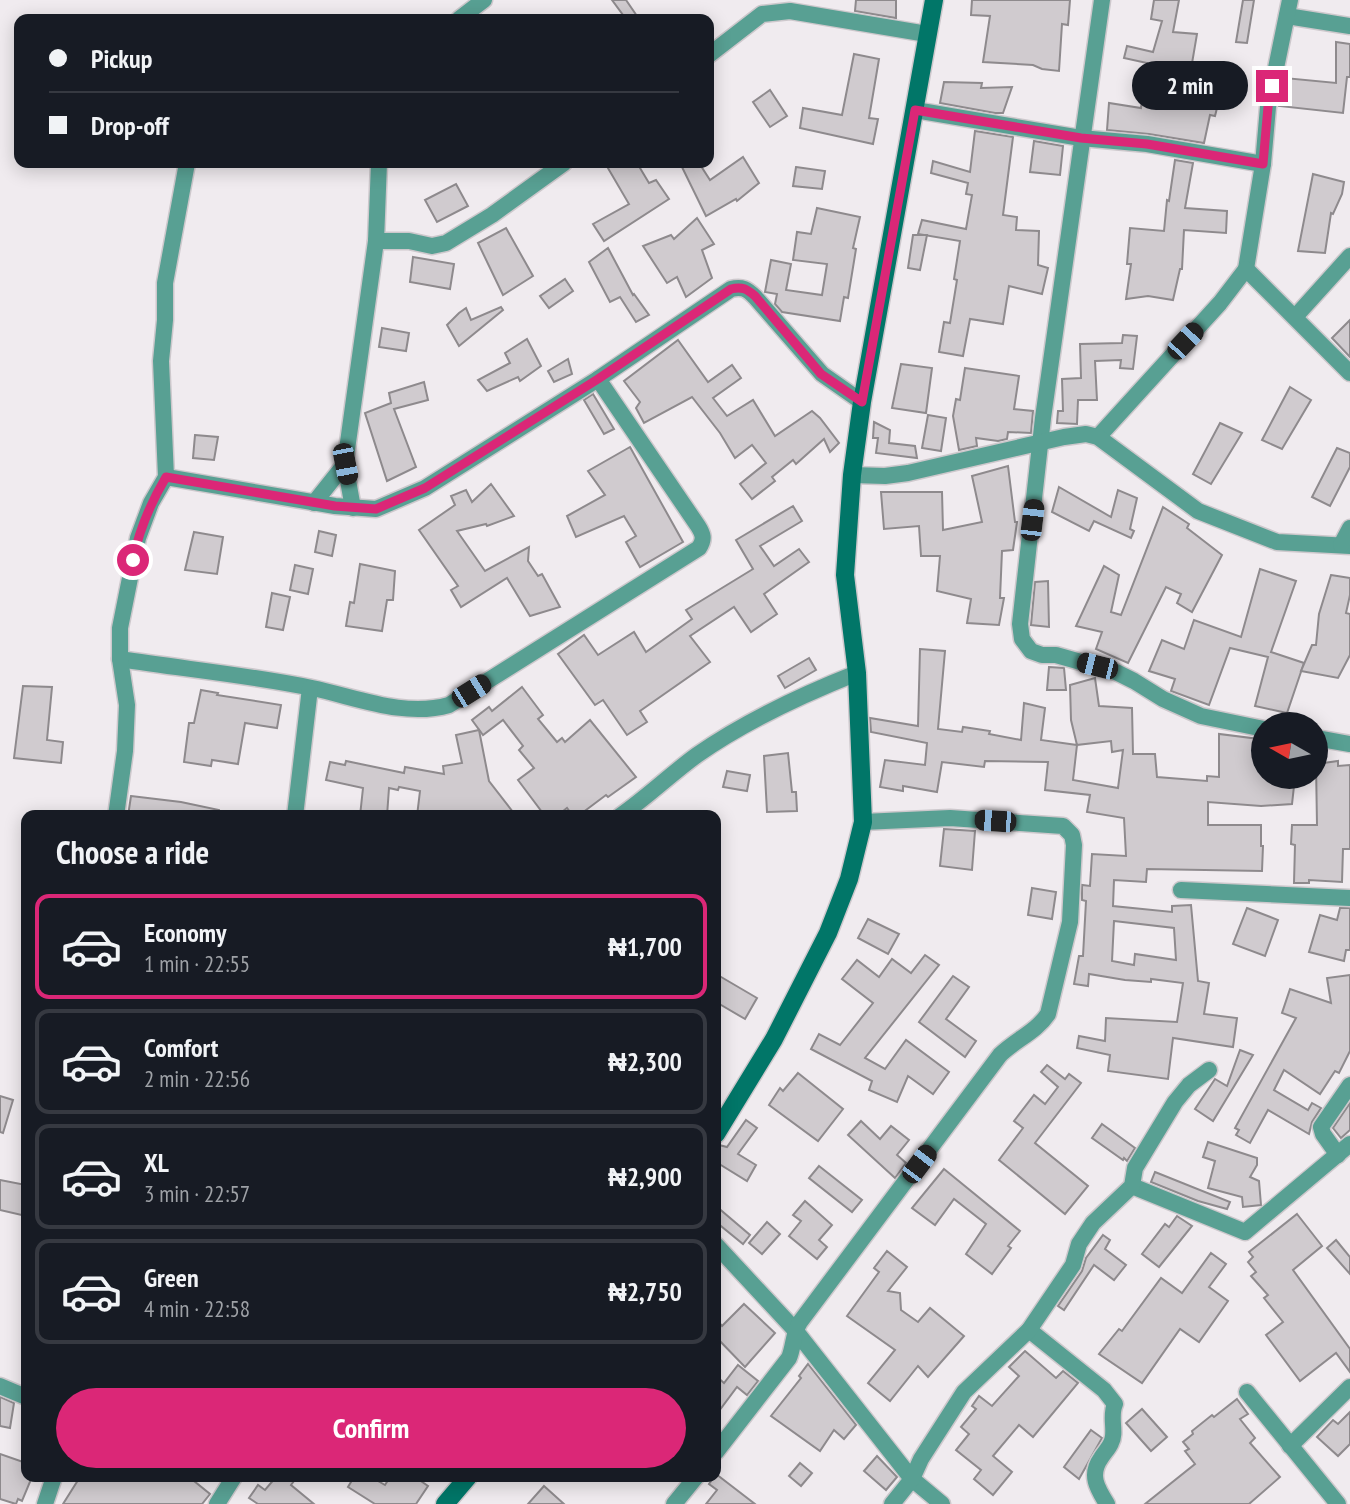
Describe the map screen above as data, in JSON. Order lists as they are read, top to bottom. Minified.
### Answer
{"north":"left","page":{"banner":["Pickup","Drop-off"],"bubble":"2 min","heading":"Choose a ride","list":[{"name":"Economy","note":"1 min · 22:55","value":"₦1,700"},{"name":"Comfort","note":"2 min · 22:56","value":"₦2,300"},{"name":"XL","note":"3 min · 22:57","value":"₦2,900"},{"name":"Green","note":"4 min · 22:58","value":"₦2,750"}],"buttons":"Confirm"}}
